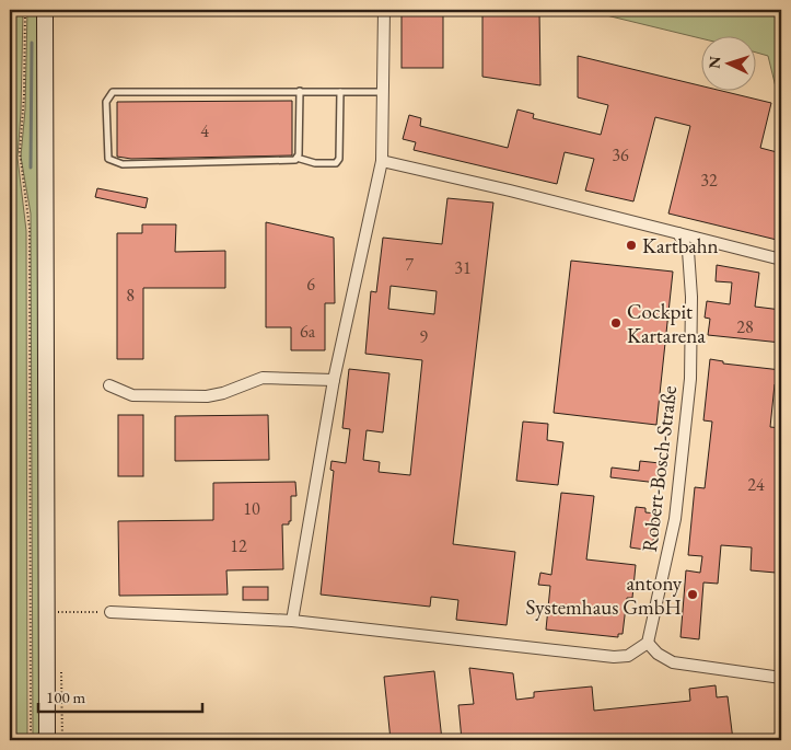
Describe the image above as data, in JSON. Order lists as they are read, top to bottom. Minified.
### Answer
{"streets":{"street":["Robert-Bosch-Straße"]},"places":["Kartbahn","Cockpit Kartarena","antony Systemhaus GmbH"],"house_numbers":["4","36","32","7","31","6","8","28","6a","9","24","10","12"],"scale_bar":"100 m","north":"left"}
